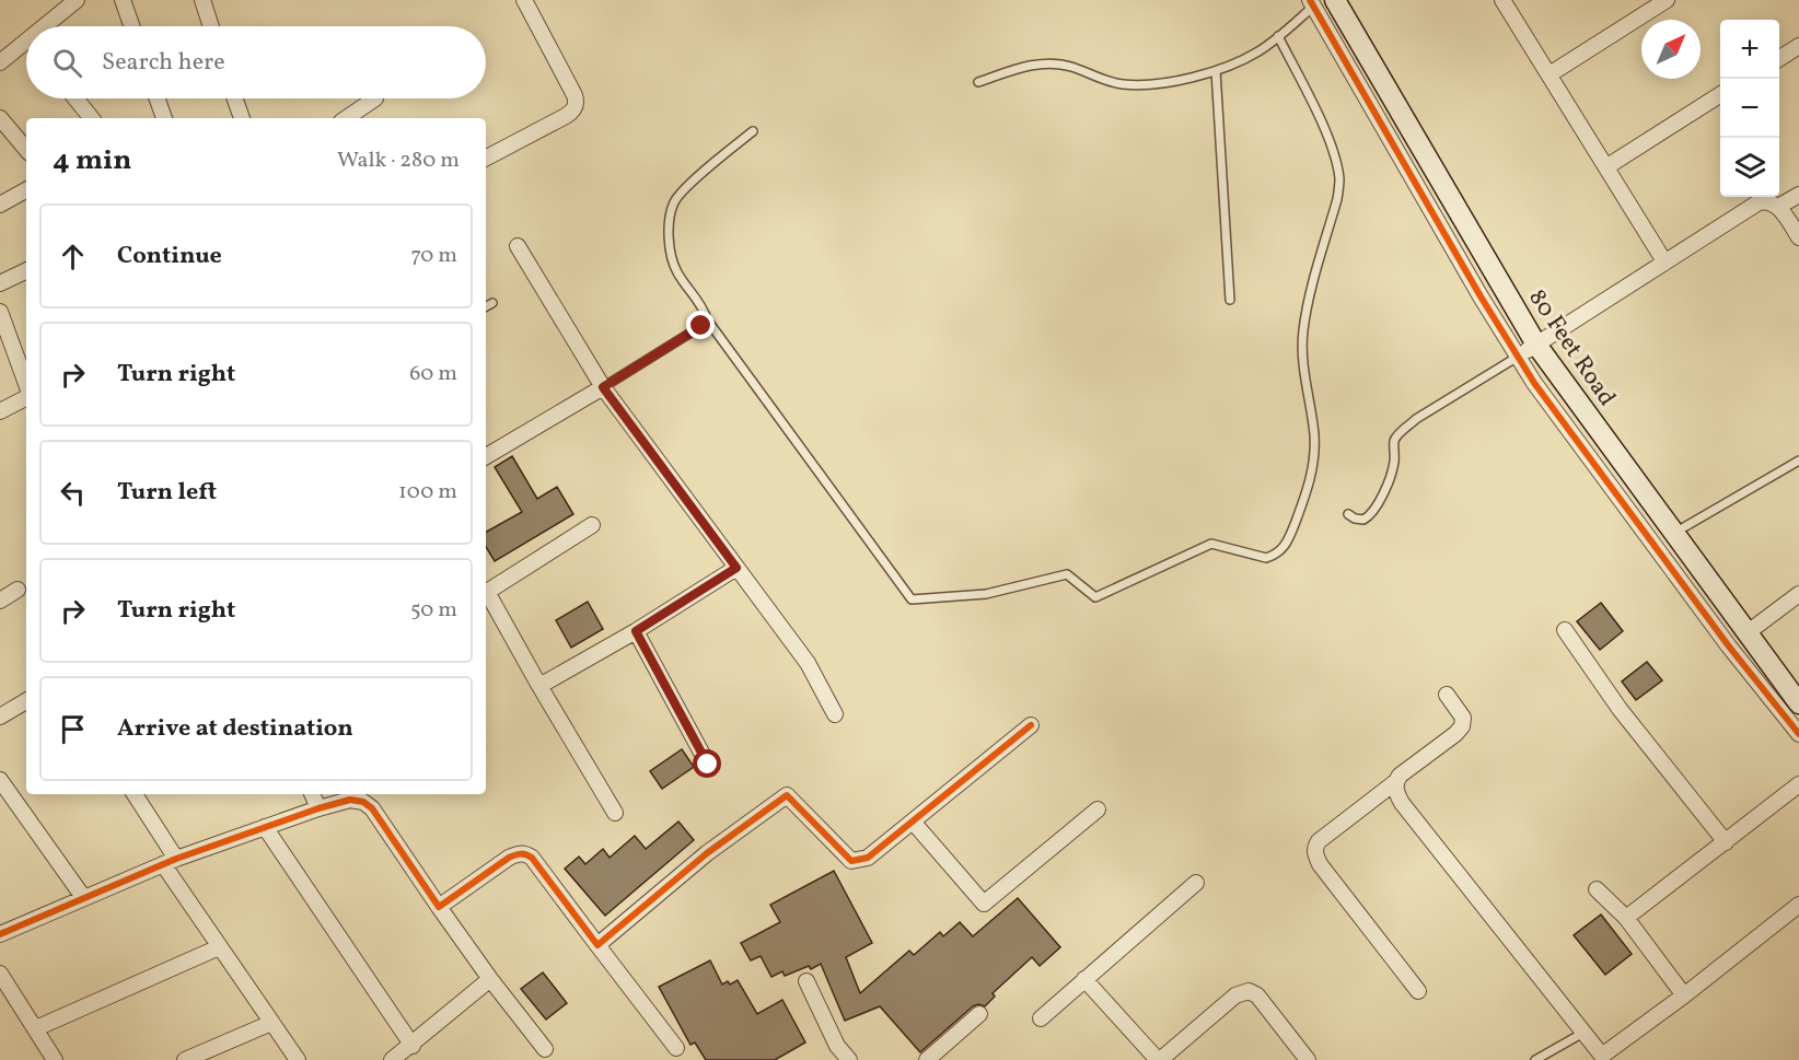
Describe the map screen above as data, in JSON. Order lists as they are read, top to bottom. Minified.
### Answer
{"streets":{"street":["80 Feet Road"]},"north":"top right","page":{"map_buttons":["+","−"],"search":"Search here","heading":["4 min","Walk · 280 m"],"list":[["Continue","70 m"],["Turn right","60 m"],["Turn left","100 m"],["Turn right","50 m"],"Arrive at destination"]}}
